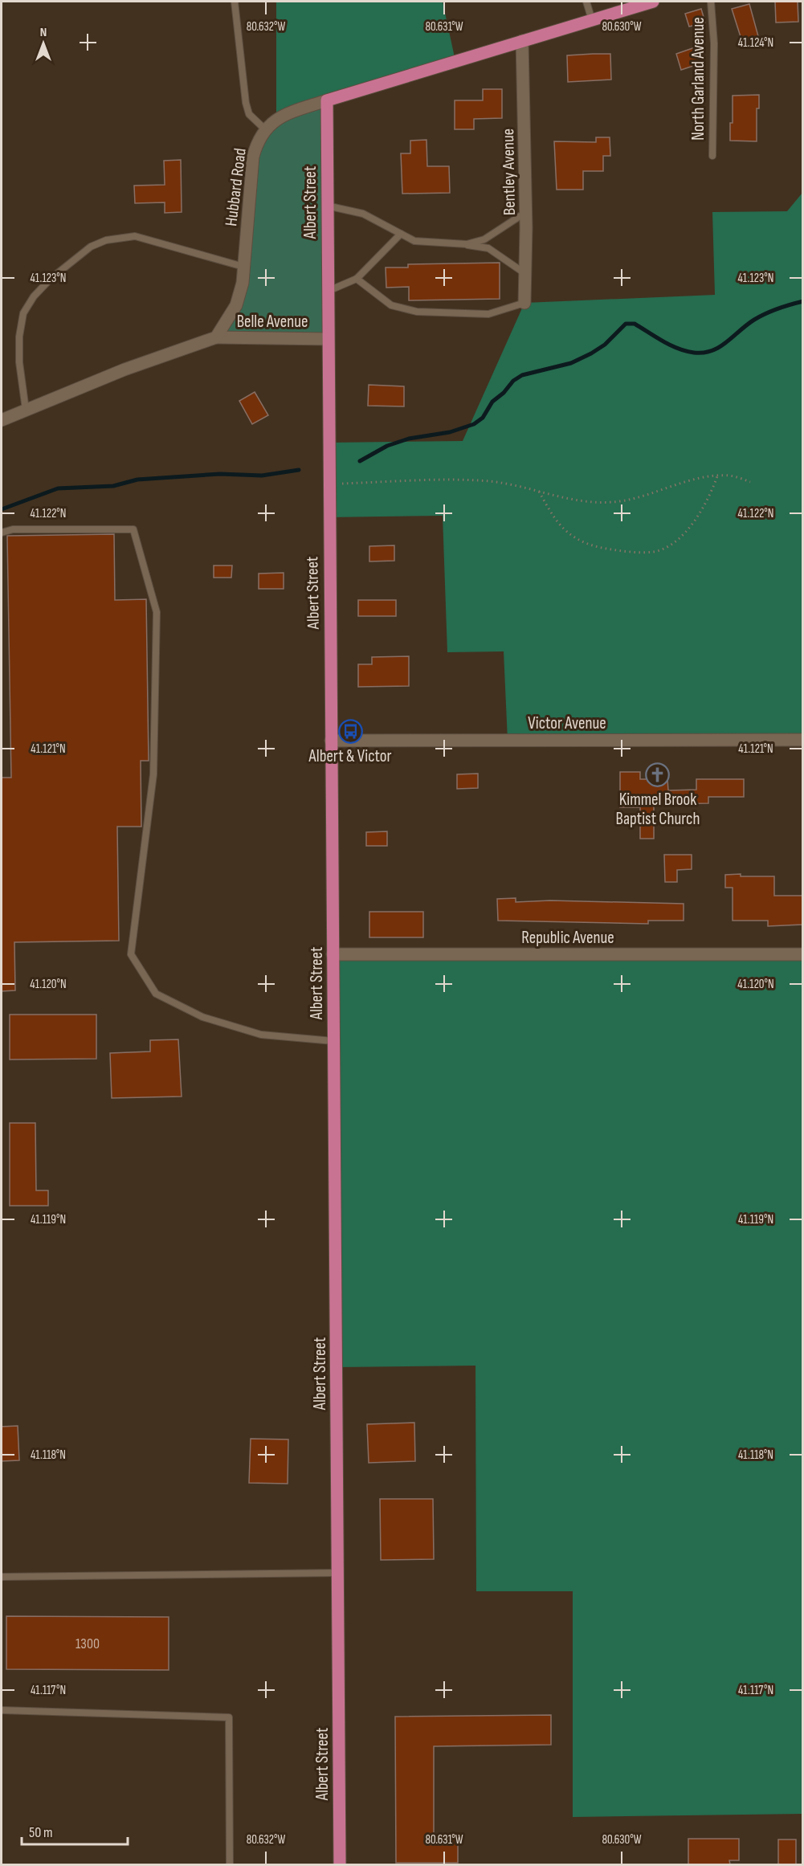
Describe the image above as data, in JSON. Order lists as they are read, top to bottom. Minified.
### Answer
{"streets":{"main road":["Hubbard Road","Albert Street"],"street":["Bentley Avenue","Belle Avenue","Victor Avenue","Republic Avenue"],"lane":["North Garland Avenue"]},"crossings":[["Bentley Avenue","Hubbard Road"],["Hubbard Road","Albert Street"],["Hubbard Road","Belle Avenue"],["Albert Street","Belle Avenue"],["Albert Street","Victor Avenue"],["Albert Street","Republic Avenue"]],"places":{"bus stop":["Albert & Victor"],"church":["Kimmel Brook Baptist Church"]},"house_numbers":["1300"],"scale_bar":"50 m","north":"top","coordinates":["80.632°W","80.631°W","80.630°W","41.124°N","41.123°N","41.122°N","41.121°N","41.120°N","41.119°N","41.118°N","41.117°N"]}
